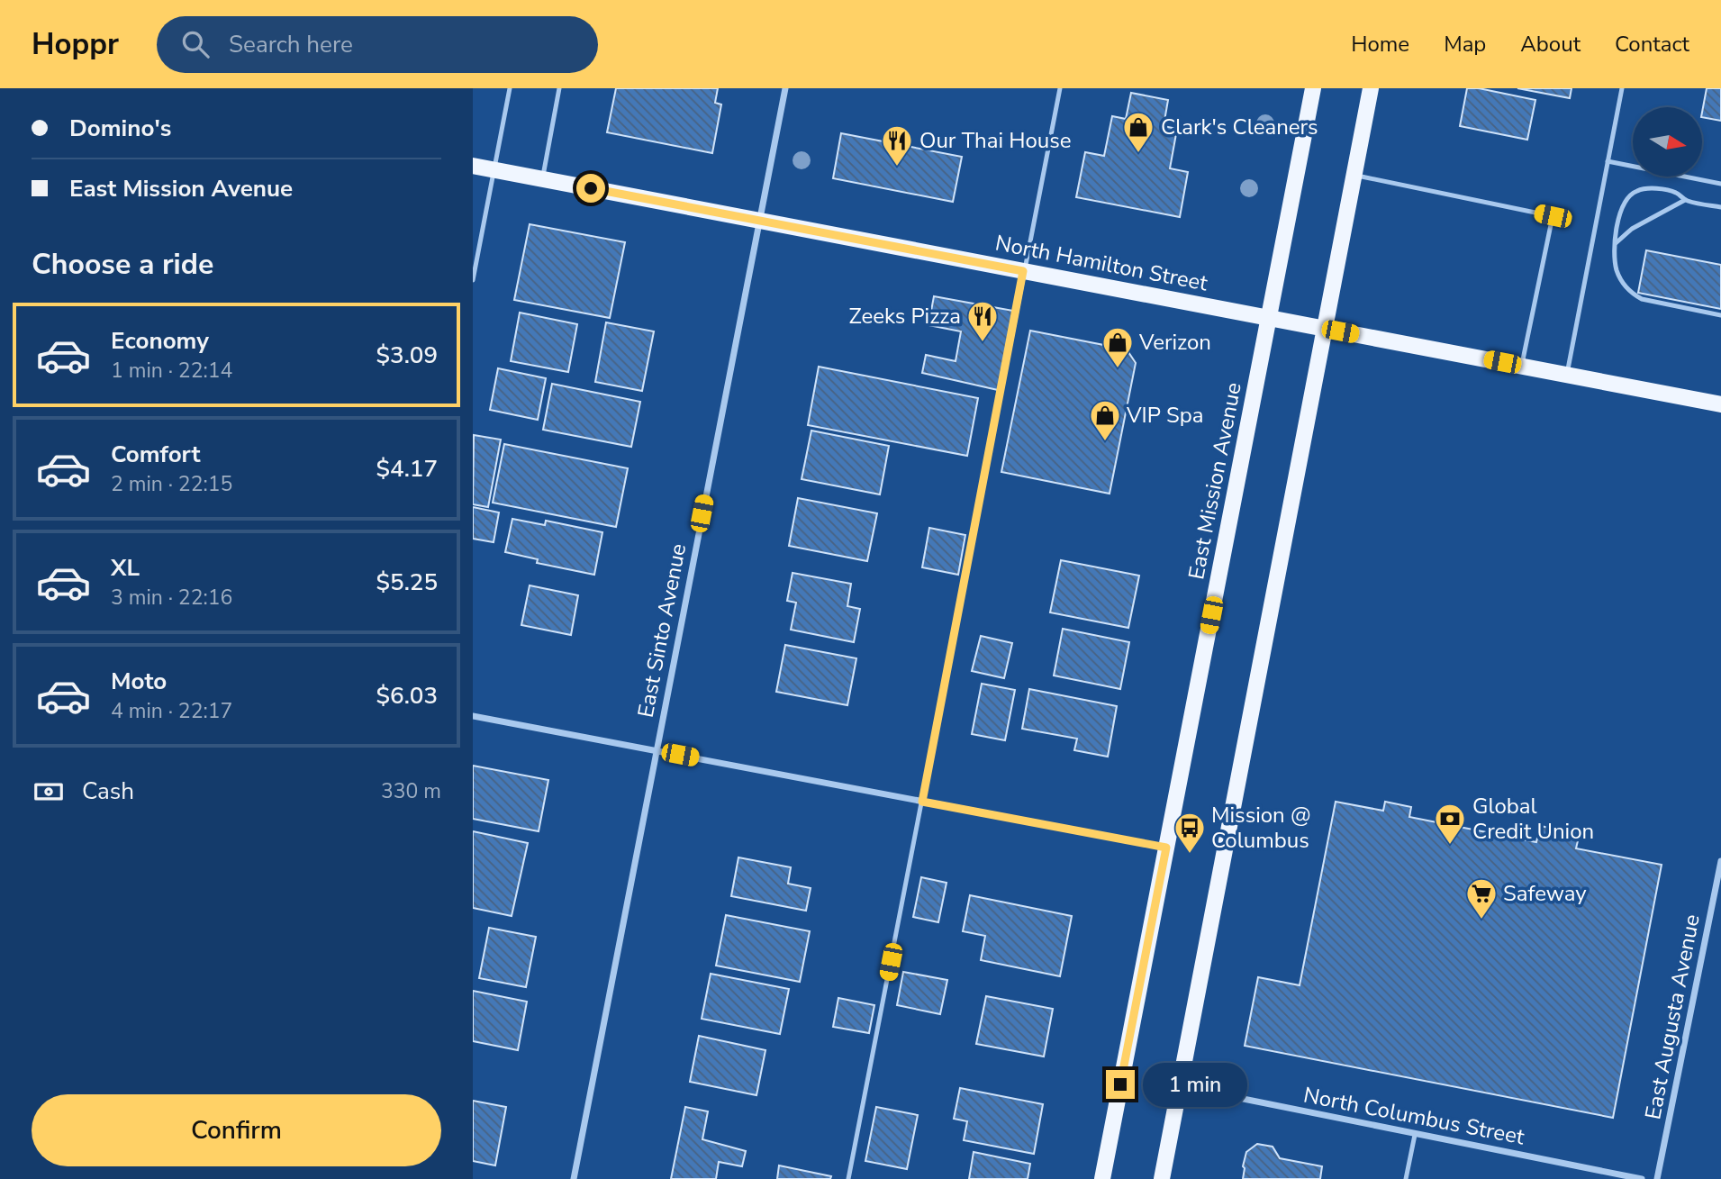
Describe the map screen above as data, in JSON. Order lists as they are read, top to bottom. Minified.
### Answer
{"streets":{"main road":["North Hamilton Street","East Mission Avenue"],"street":["East Sinto Avenue","East Augusta Avenue","North Columbus Street"]},"crossings":[["North Hamilton Street","East Mission Avenue"],["North Hamilton Street","East Sinto Avenue"]],"places":{"shop":["Clark's Cleaners","Verizon","VIP Spa"],"restaurant":["Our Thai House","Zeeks Pizza"],"bank":["Global Credit Union"],"bus stop":["Mission @ Columbus"],"supermarket":["Safeway"]},"north":"right","page":{"header":"Hoppr","search":"Search here","nav":["Home","Map","About","Contact"],"banner":["Domino's","East Mission Avenue"],"heading":"Choose a ride","list":[{"name":"Economy","note":"1 min · 22:14","value":"$3.09"},{"name":"Comfort","note":"2 min · 22:15","value":"$4.17"},{"name":"XL","note":"3 min · 22:16","value":"$5.25"},{"name":"Moto","note":"4 min · 22:17","value":"$6.03"}],"pay":["Cash","330 m"],"bubble":"1 min","buttons":"Confirm"}}
